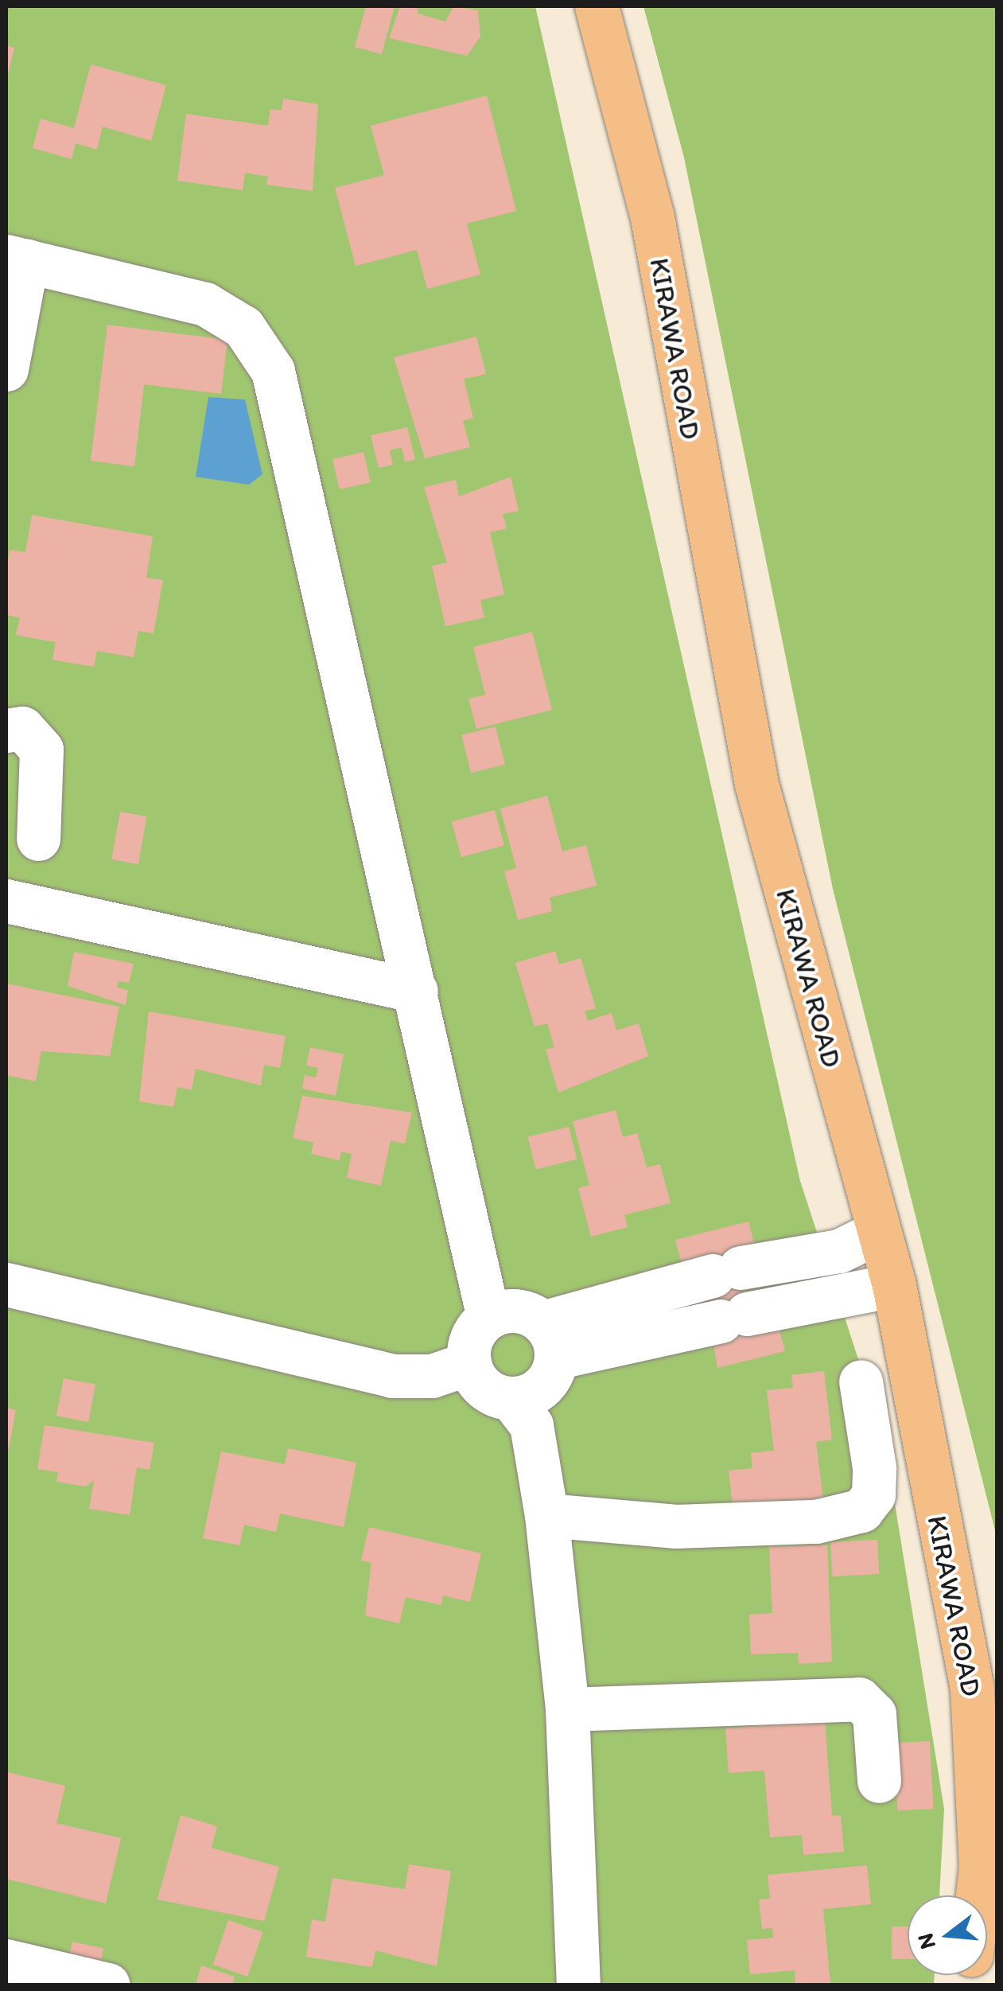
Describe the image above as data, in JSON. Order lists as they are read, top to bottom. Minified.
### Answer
{"streets":{"main road":["KIRAWA ROAD"]},"north":"left"}
